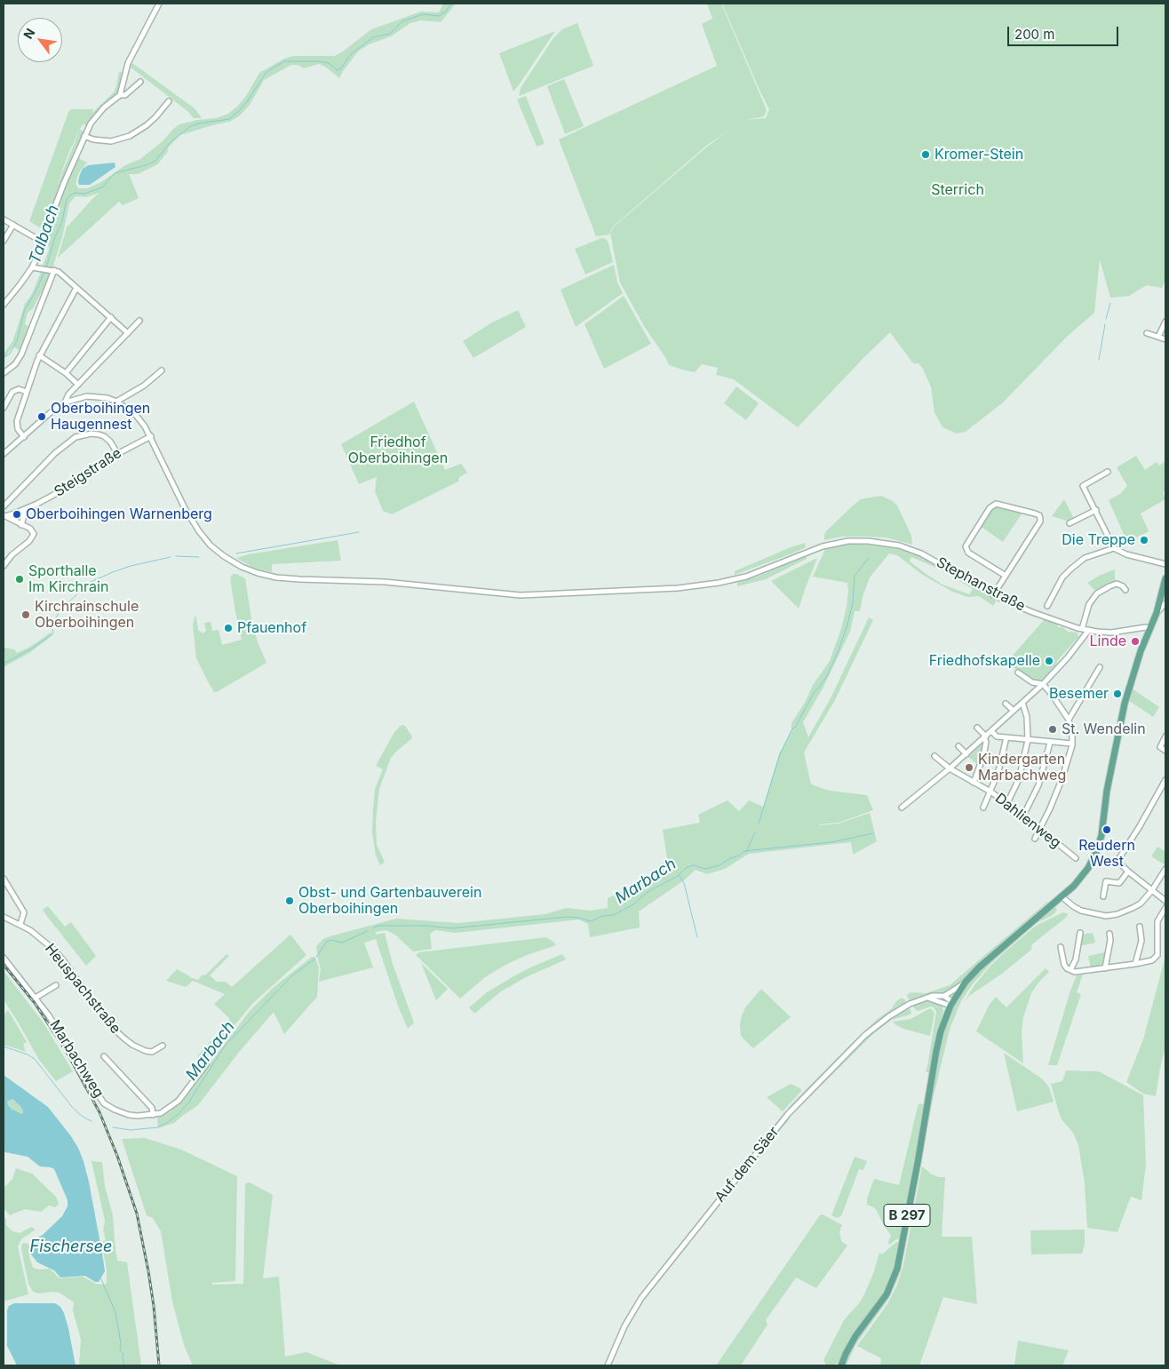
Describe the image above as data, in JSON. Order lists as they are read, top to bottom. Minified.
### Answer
{"streets":{"main road":["B 297"],"street":["Steigstraße","Stephanstraße","Dahlienweg","Heuspachstraße","Marbachweg","Auf dem Säer"]},"crossings":[["Steigstraße","Stephanstraße"],["Stephanstraße","B 297"],["Auf dem Säer","B 297"]],"water":["Talbach","Marbach","Fischersee"],"parks":["Sterrich","Friedhof Oberboihingen"],"places":["Kromer-Stein","Oberboihingen Haugennest","Oberboihingen Warnenberg","Die Treppe","Sporthalle Im Kirchrain","Kirchrainschule Oberboihingen","Pfauenhof","Linde","Friedhofskapelle","Besemer","St. Wendelin","Kindergarten Marbachweg","Reudern West","Obst- und Gartenbauverein Oberboihingen"],"scale_bar":"200 m","north":"top left"}
